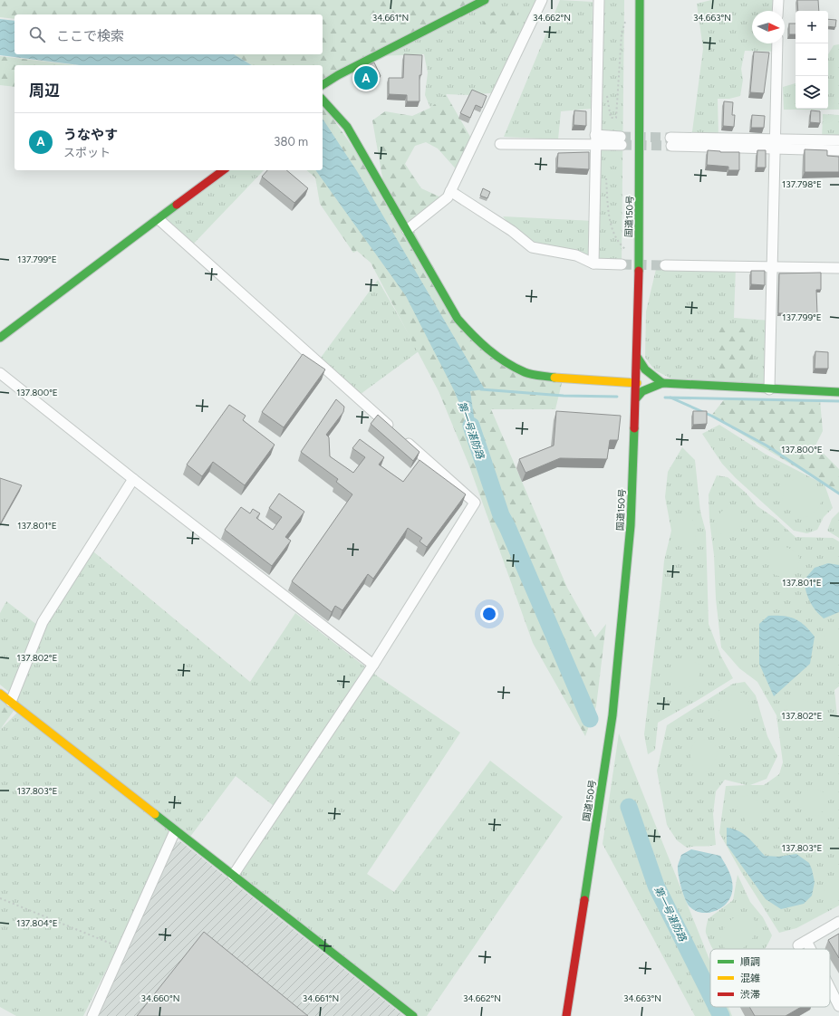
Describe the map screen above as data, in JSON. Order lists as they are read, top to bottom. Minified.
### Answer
{"streets":{"main road":["国道150号"]},"water":["第一号湛防路"],"legend":["順調","混雑","渋滞"],"north":"right","page":{"map_buttons":["+","−"],"search":"ここで検索","pins":"A","heading":"周辺","list":[{"mark":"A","name":"うなやす","note":"スポット","value":"380 m"}]},"coordinates":["34.661°N","34.662°N","34.663°N","137.798°E","137.799°E","137.800°E","137.801°E","137.802°E","137.803°E","137.804°E","34.660°N"]}
